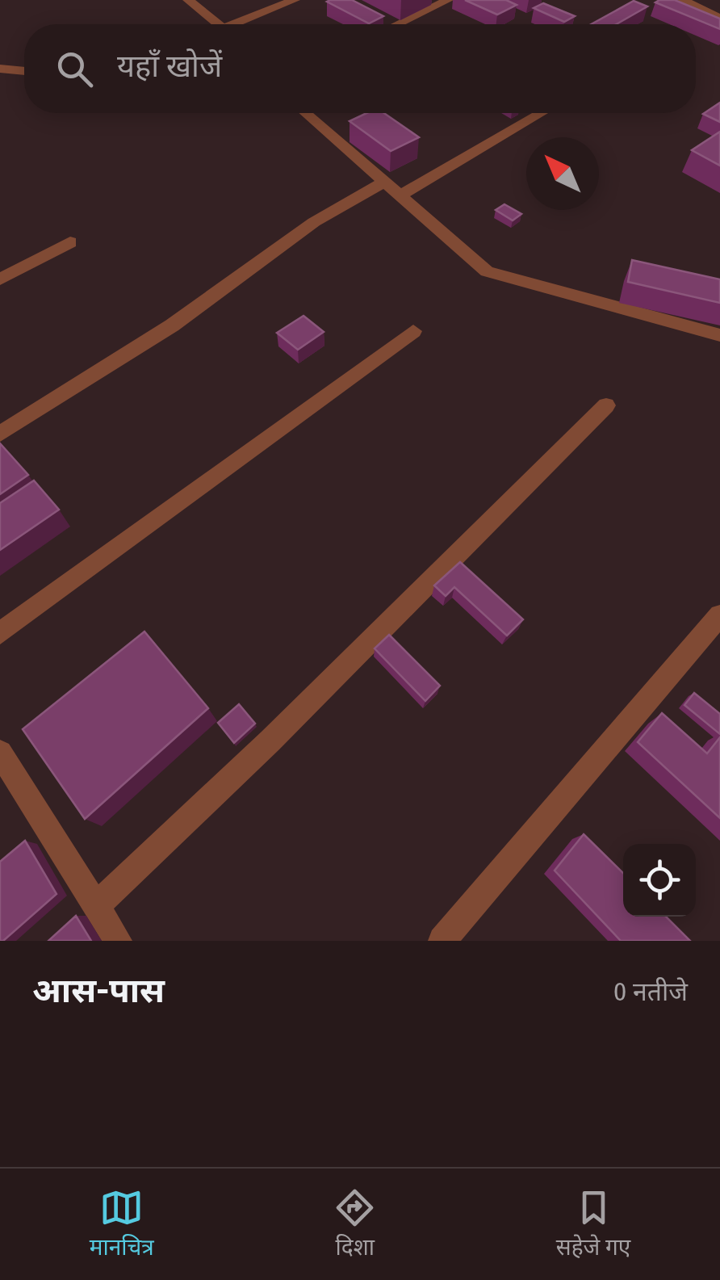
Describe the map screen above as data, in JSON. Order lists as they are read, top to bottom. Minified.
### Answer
{"north":"top left","page":{"search":"यहाँ खोजें","heading":["आस-पास","0 नतीजे"],"nav":["मानचित्र","दिशा","सहेजे गए"]}}
